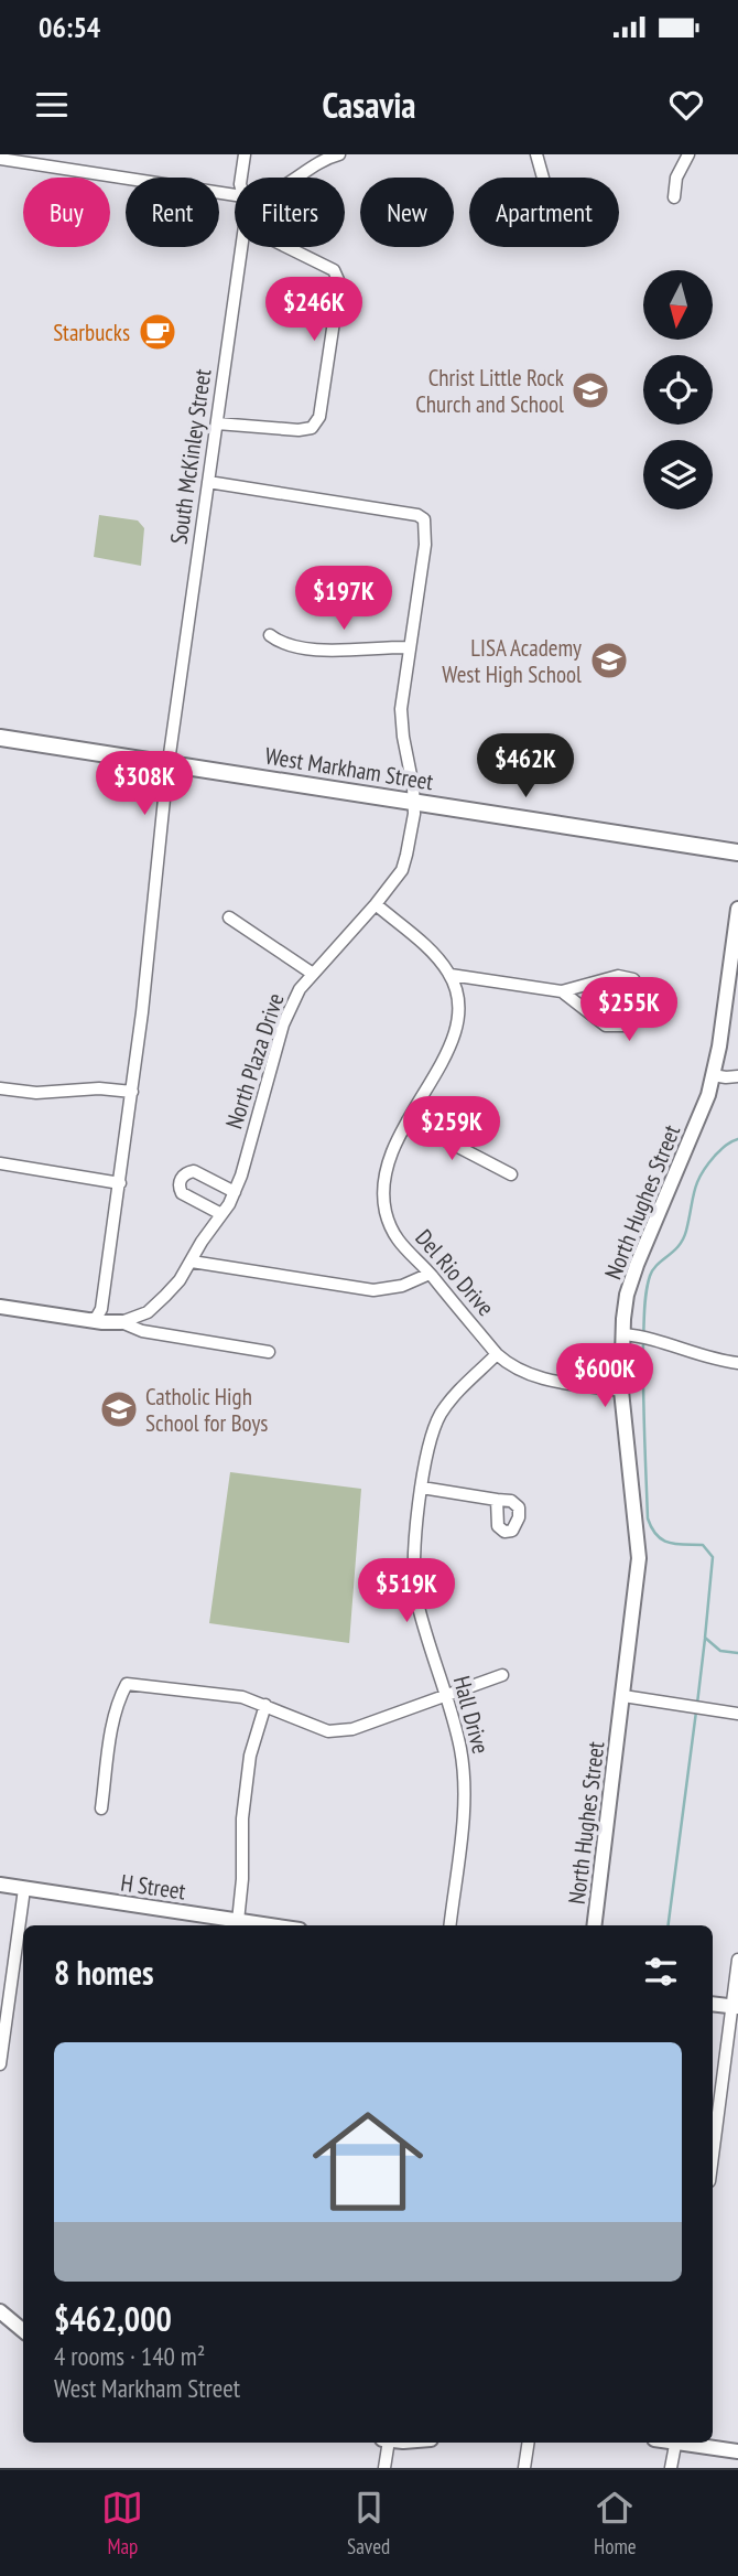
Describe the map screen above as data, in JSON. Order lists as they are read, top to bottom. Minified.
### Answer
{"streets":{"main road":["West Markham Street"],"street":["South McKinley Street","North Plaza Drive","North Hughes Street","Del Rio Drive","Hall Drive","H Street"]},"crossings":[["South McKinley Street","West Markham Street"],["South McKinley Street","North Plaza Drive"],["West Markham Street","North Plaza Drive"],["North Hughes Street","Del Rio Drive"],["Del Rio Drive","Hall Drive"]],"places":{"cafe":["Starbucks"],"school or university":["Christ Little Rock Church and School","LISA Academy West High School","Catholic High School for Boys"]},"north":"bottom","page":{"status":"06:54","header":"Casavia","chip":["Buy","Rent","Filters","New","Apartment"],"price":["$246K","$197K","$462K","$308K","$255K","$259K","$600K","$519K"],"heading":"8 homes","list":[{"name":"$462,000","note":"4 rooms · 140 m² · West Markham Street"}],"tabs":["Map","Saved","Home"]}}
